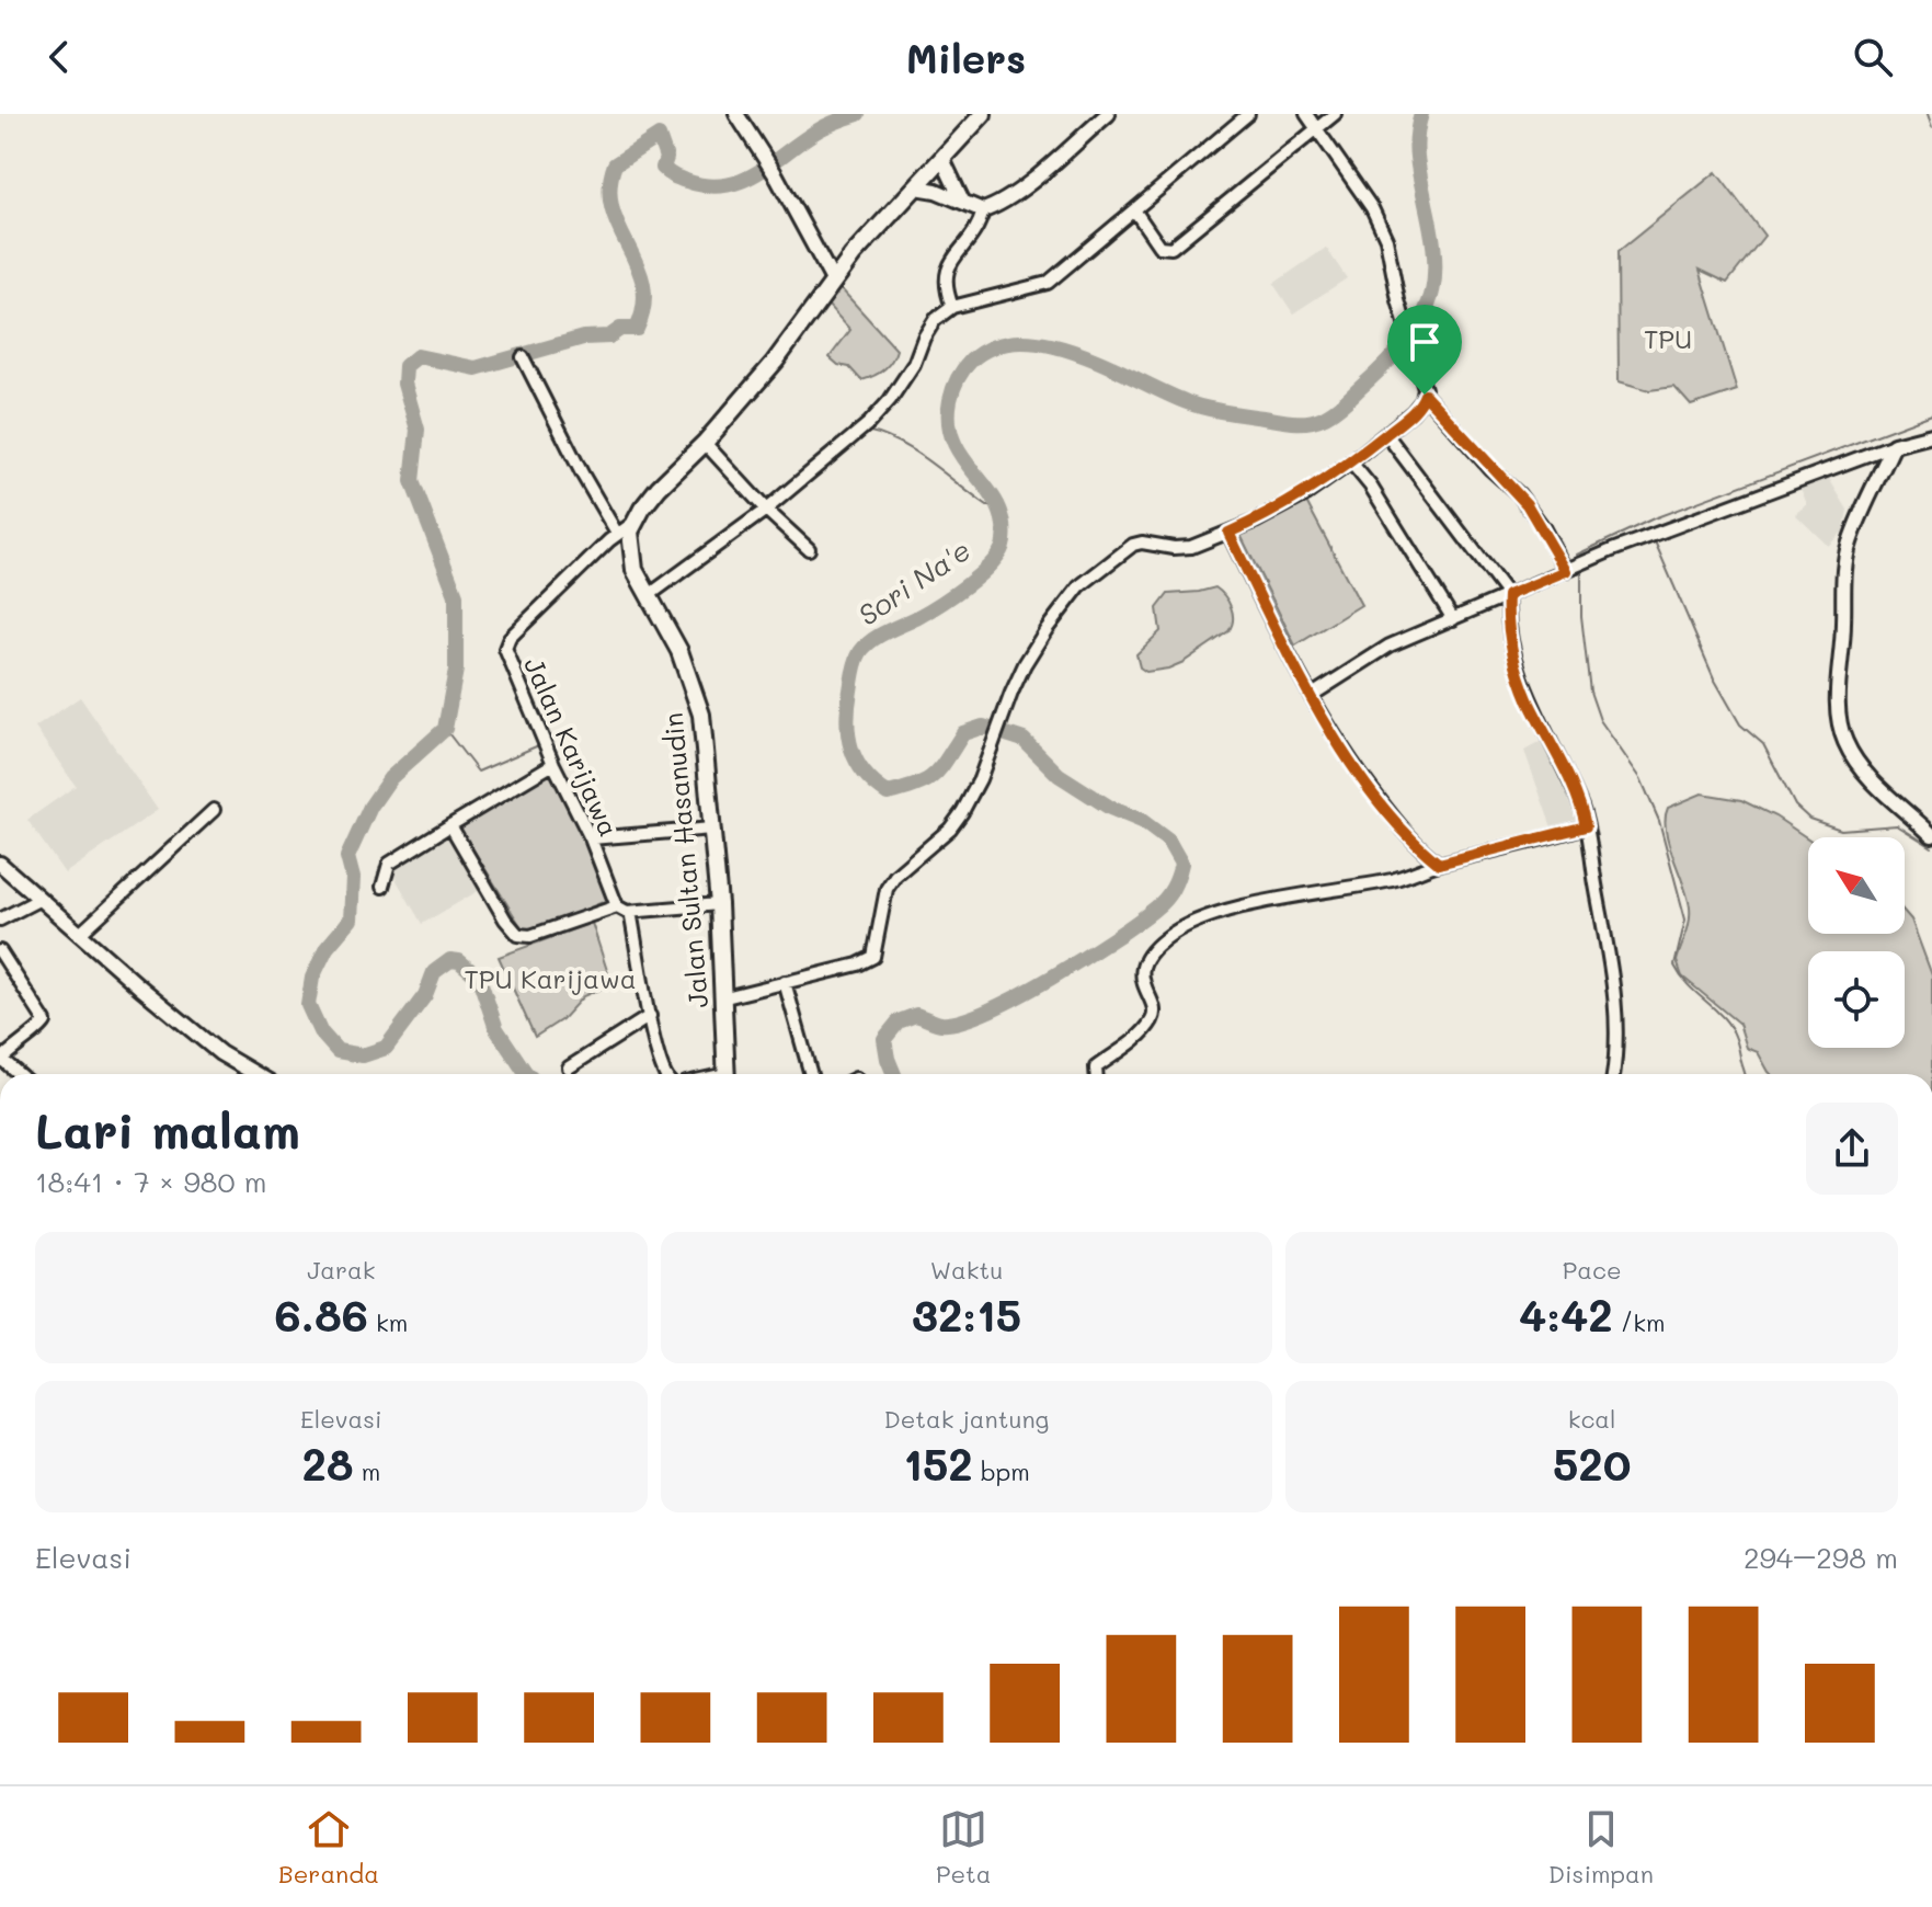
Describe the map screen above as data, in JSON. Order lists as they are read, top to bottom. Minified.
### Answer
{"streets":{"highway":["Jalan Sultan Hasanudin"],"street":["Jalan Karijawa"]},"water":["Sori Na'e"],"parks":["TPU","TPU Karijawa"],"north":"top left","page":{"header":"Milers","heading":["Lari malam","18:41 · 7 × 980 m"],"stats":[["Jarak","6.86 km"],["Waktu","32:15"],["Pace","4:42 /km"],["Elevasi","28 m"],["Detak jantung","152 bpm"],["kcal","520"]],"chart":["Elevasi","294–298 m"],"tabs":["Beranda","Peta","Disimpan"]}}
